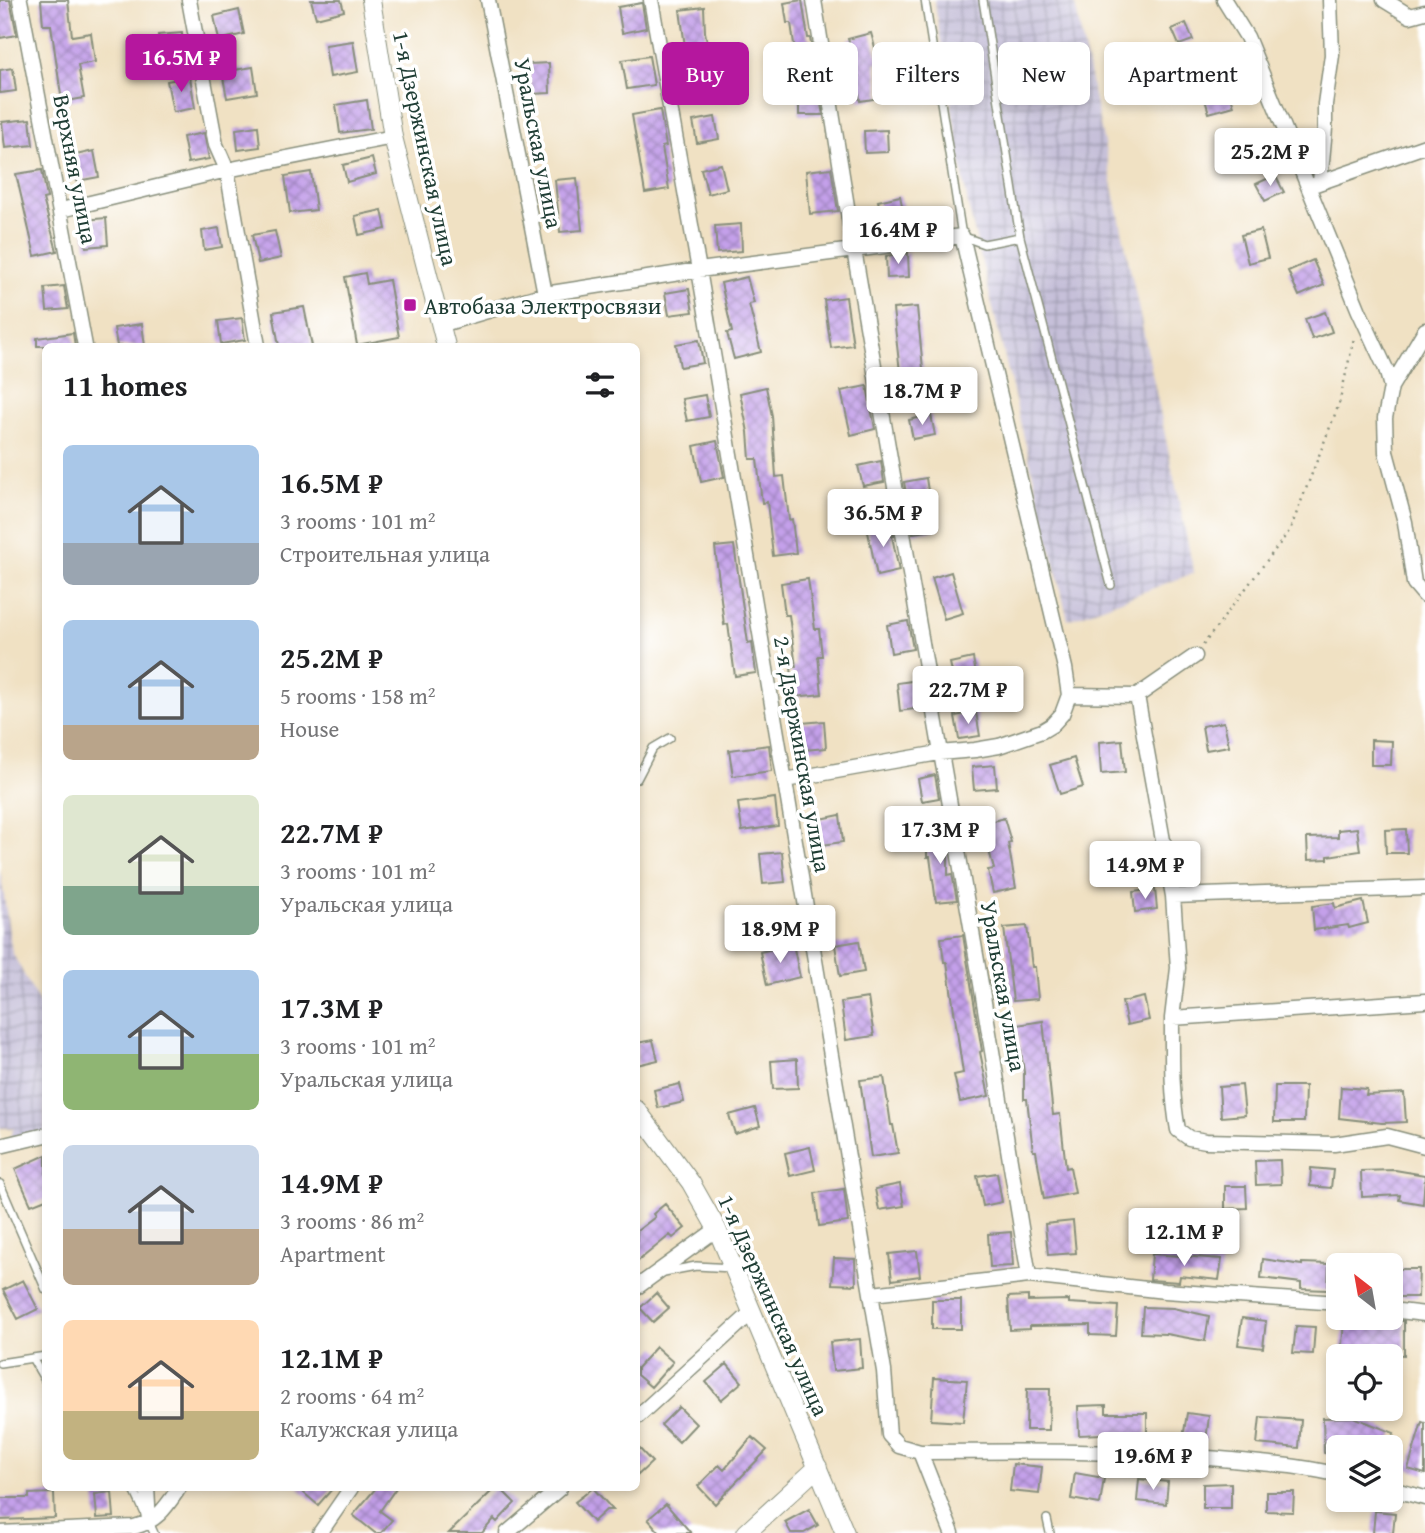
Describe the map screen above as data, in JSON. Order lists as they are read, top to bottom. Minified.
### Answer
{"streets":{"street":["Уральская улица","1-я Дзержинская улица","Верхняя улица","2-я Дзержинская улица"]},"places":{"transit":["Автобаза Электросвязи"]},"north":"top left","page":{"price":["16.5M ₽","25.2M ₽","16.4M ₽","18.7M ₽","36.5M ₽","22.7M ₽","17.3M ₽","14.9M ₽","18.9M ₽","12.1M ₽","19.6M ₽"],"chip":["Buy","Rent","Filters","New","Apartment"],"heading":"11 homes","list":[{"name":"16.5M ₽","note":"3 rooms · 101 m² · Строительная улица"},{"name":"25.2M ₽","note":"5 rooms · 158 m² · House"},{"name":"22.7M ₽","note":"3 rooms · 101 m² · Уральская улица"},{"name":"17.3M ₽","note":"3 rooms · 101 m² · Уральская улица"},{"name":"14.9M ₽","note":"3 rooms · 86 m² · Apartment"},{"name":"12.1M ₽","note":"2 rooms · 64 m² · Калужская улица"}]}}
